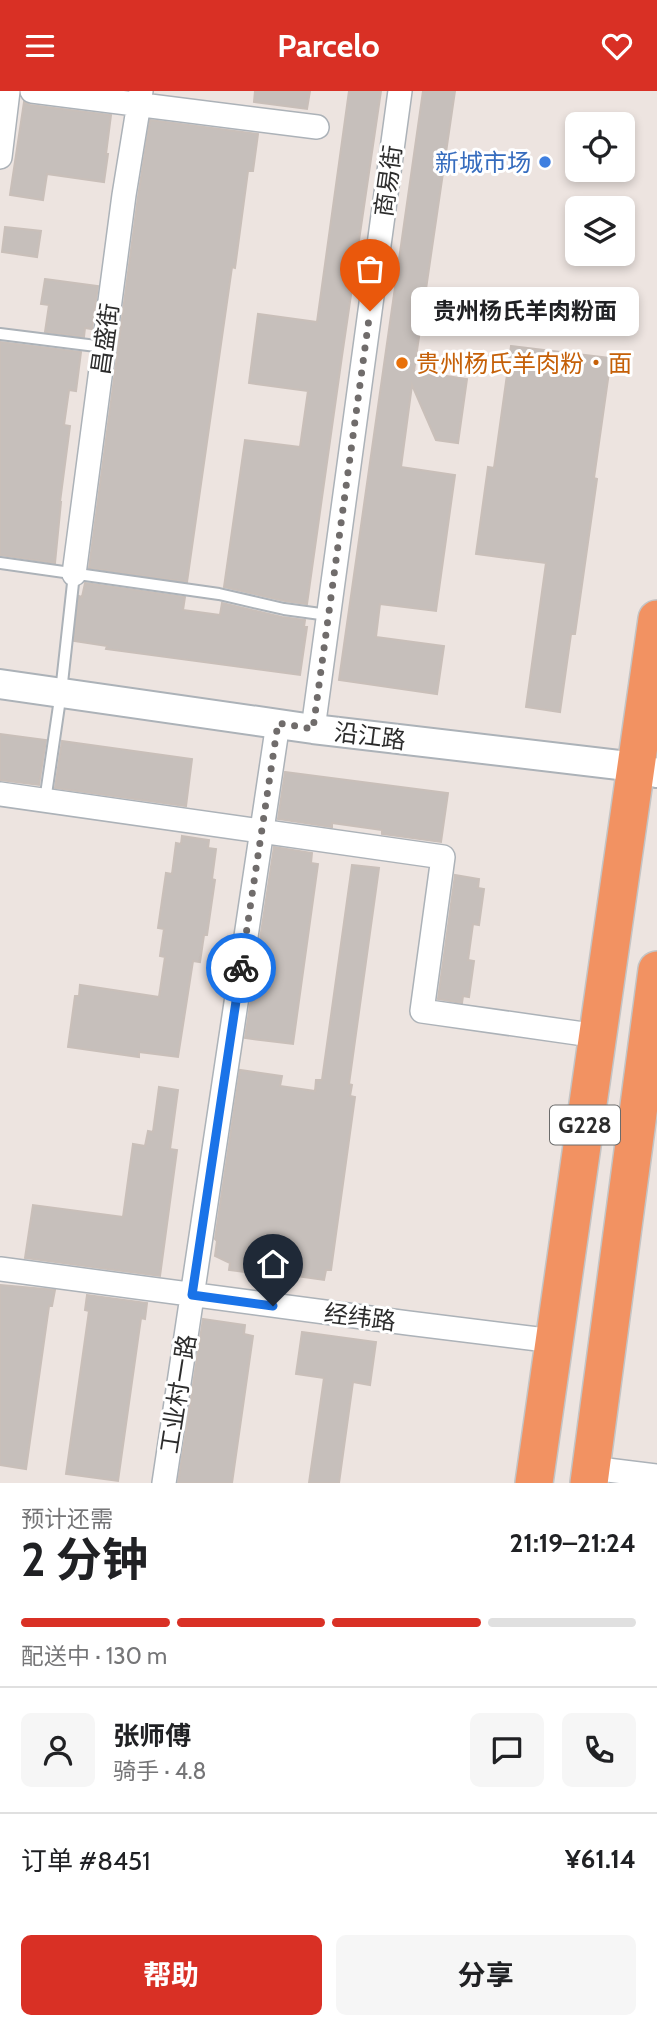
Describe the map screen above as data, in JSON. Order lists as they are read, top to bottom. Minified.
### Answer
{"streets":{"highway":["G228"],"street":["商易街","昌盛街","沿江路","经纬路","工业村一路"]},"crossings":[["商易街","沿江路"],["沿江路","G228"],["沿江路","工业村一路"],["G228","经纬路"],["经纬路","工业村一路"]],"places":["新城市场","贵州杨氏羊肉粉面","贵州杨氏羊肉粉・面"],"page":{"header":"Parcelo","bubble":"贵州杨氏羊肉粉面","heading":["2 分钟","预计还需","21:19–21:24"],"panel":["张师傅","骑手 · 4.8","订单 #8451","¥61.14"],"bar":"配送中 · 130 m","buttons":["帮助","分享"]}}
